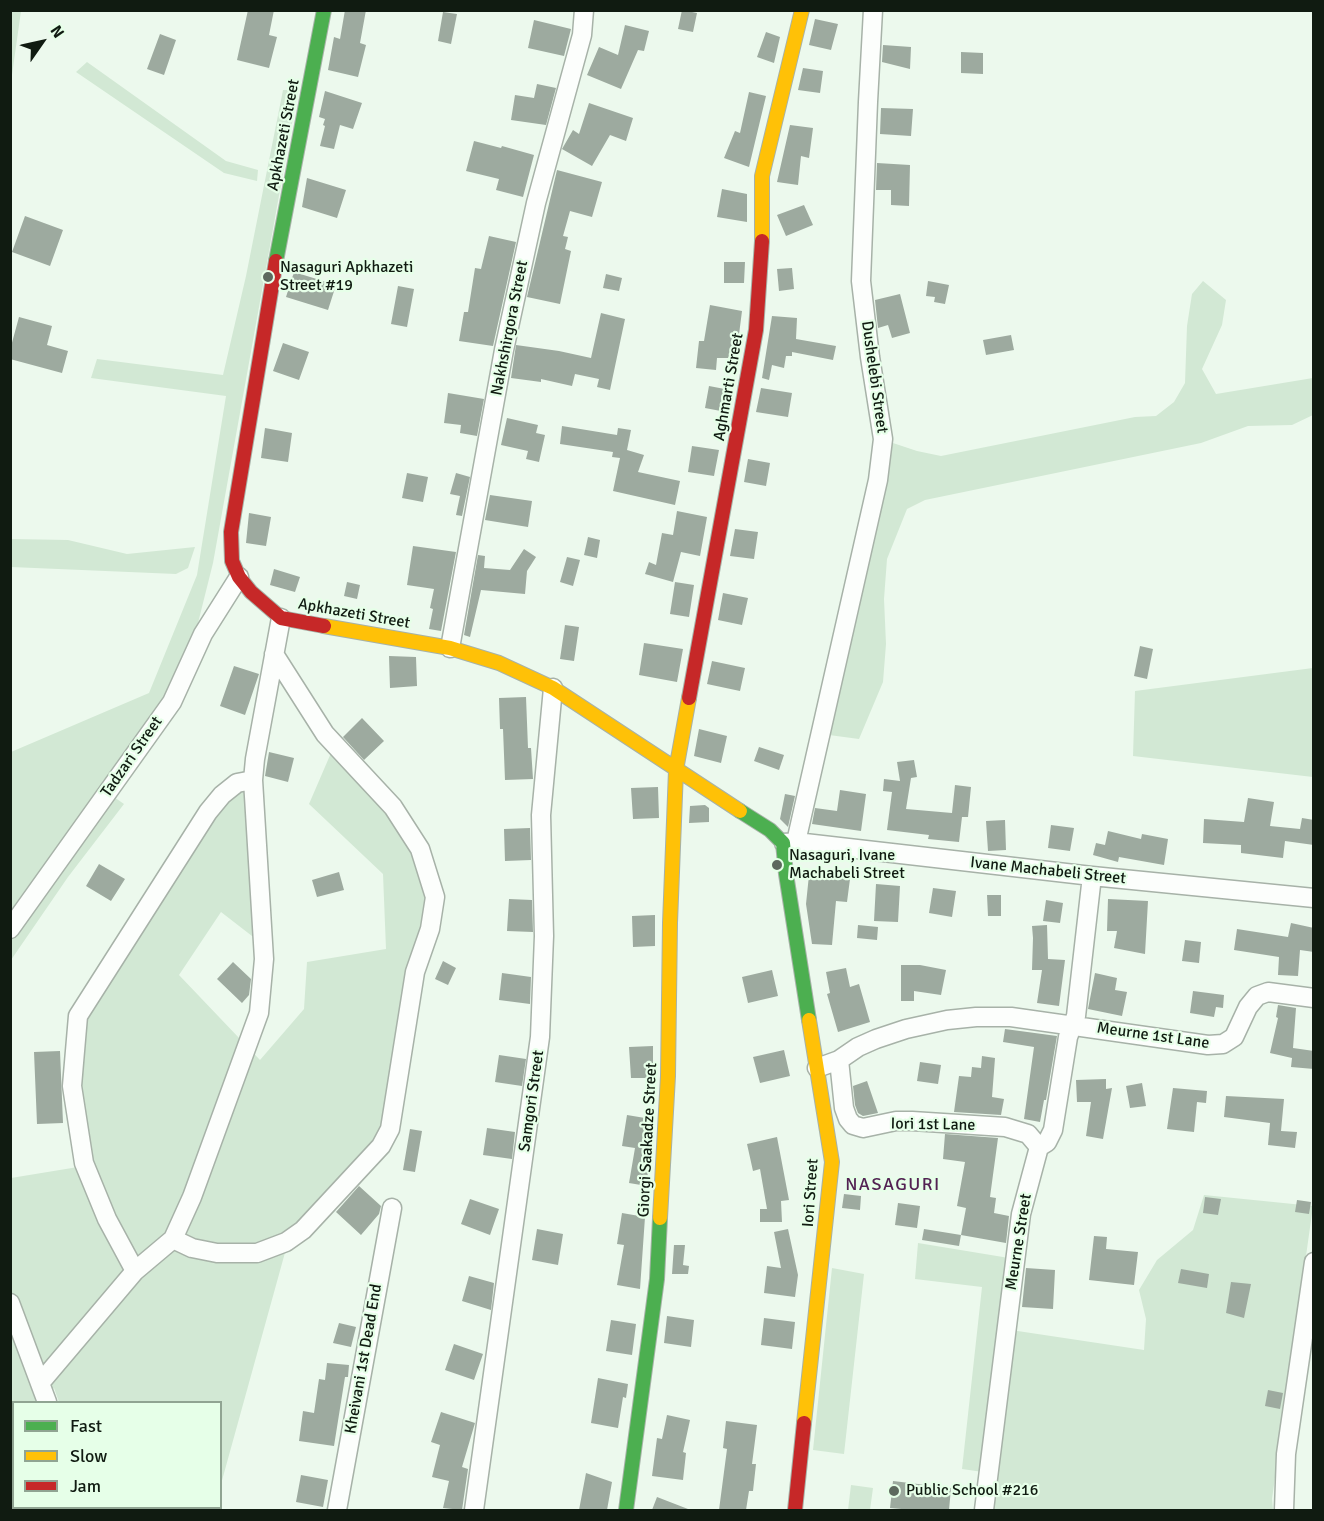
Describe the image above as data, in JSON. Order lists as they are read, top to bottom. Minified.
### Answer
{"streets":{"street":["Apkhazeti Street","Nakhshirgora Street","Dushelebi Street","Aghmarti Street","Tadzari Street","Ivane Machabeli Street","Meurne 1st Lane","Samgori Street","Iori 1st Lane","Giorgi Saakadze Street","Iori Street","Meurne Street","Kheivani 1st Dead End"]},"crossings":[["Apkhazeti Street","Nakhshirgora Street"],["Apkhazeti Street","Dushelebi Street"],["Apkhazeti Street","Aghmarti Street"],["Apkhazeti Street","Tadzari Street"],["Apkhazeti Street","Ivane Machabeli Street"],["Apkhazeti Street","Samgori Street"],["Apkhazeti Street","Giorgi Saakadze Street"],["Apkhazeti Street","Iori Street"],["Dushelebi Street","Ivane Machabeli Street"],["Dushelebi Street","Iori Street"],["Aghmarti Street","Giorgi Saakadze Street"],["Ivane Machabeli Street","Iori Street"],["Ivane Machabeli Street","Meurne Street"],["Meurne 1st Lane","Meurne Street"],["Iori 1st Lane","Meurne Street"]],"districts":["NASAGURI"],"places":["Nasaguri Apkhazeti Street #19","Nasaguri, Ivane Machabeli Street","Public School #216"],"legend":["Fast","Slow","Jam"],"north":"top right"}
